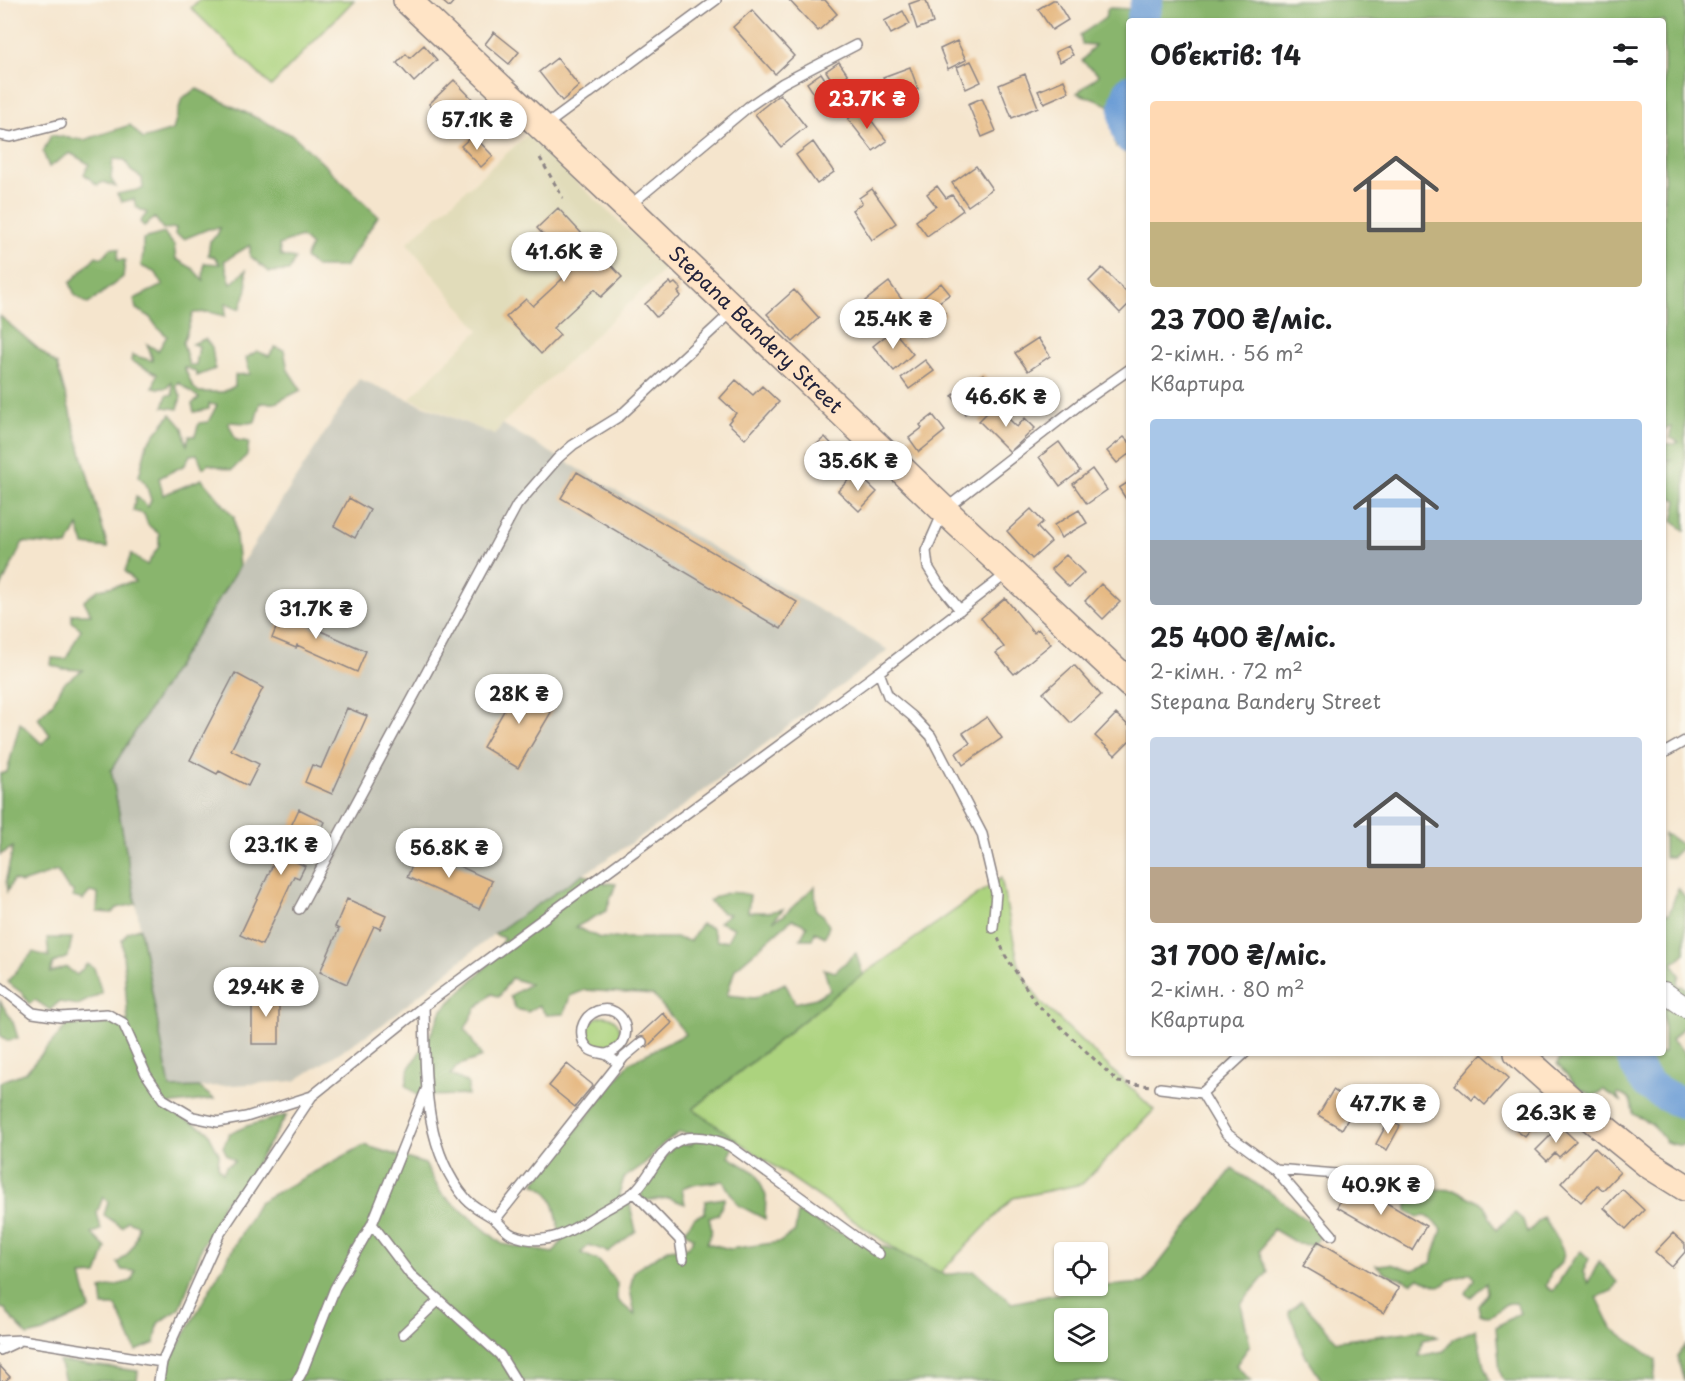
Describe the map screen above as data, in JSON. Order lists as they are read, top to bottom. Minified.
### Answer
{"streets":{"main road":["Stepana Bandery Street"]},"page":{"heading":"Об’єктів: 14","price":["23.7K ₴","57.1K ₴","41.6K ₴","25.4K ₴","46.6K ₴","35.6K ₴","31.7K ₴","28K ₴","23.1K ₴","56.8K ₴","29.4K ₴","47.7K ₴","26.3K ₴","40.9K ₴"],"list":[{"name":"23 700 ₴/міс.","note":"2-кімн. · 56 m² · Квартира"},{"name":"25 400 ₴/міс.","note":"2-кімн. · 72 m² · Stepana Bandery Street"},{"name":"31 700 ₴/міс.","note":"2-кімн. · 80 m² · Квартира"}]}}
